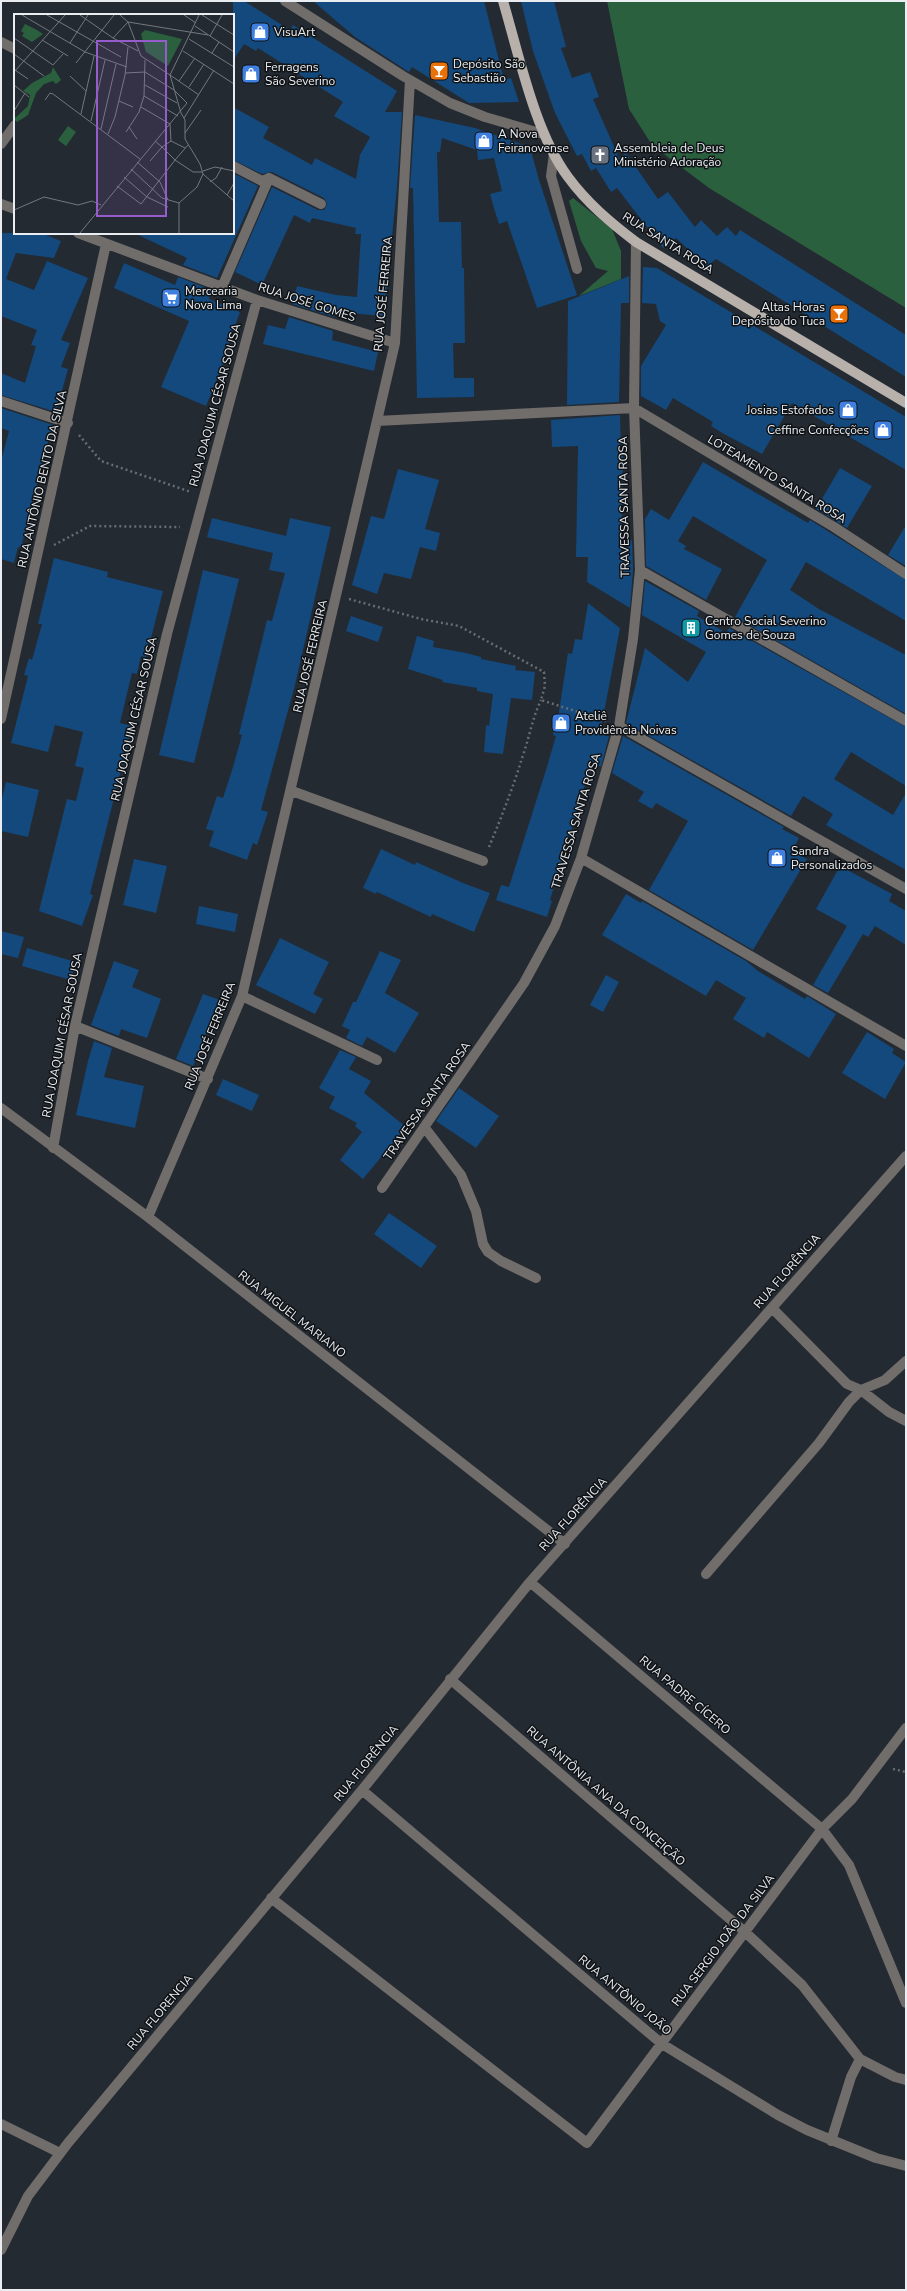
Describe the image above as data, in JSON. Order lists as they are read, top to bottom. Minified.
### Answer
{"streets":{"main road":["RUA SANTA ROSA"],"street":["RUA JOSÉ FERREIRA","RUA JOSÉ GOMES","RUA JOAQUIM CÉSAR SOUSA","RUA ANTÔNIO BENTO DA SILVA","LOTEAMENTO SANTA ROSA","TRAVESSA SANTA ROSA","RUA FLORÊNCIA","RUA MIGUEL MARIANO","RUA PADRE CÍCERO","RUA ANTÔNIA ANA DA CONCEIÇÃO","RUA SERGIO JOÃO DA SILVA","RUA ANTÔNIO JOÃO","RUA FLORENCIA"]},"crossings":[["RUA SANTA ROSA","TRAVESSA SANTA ROSA"],["RUA JOSÉ FERREIRA","RUA JOSÉ GOMES"],["RUA JOSÉ FERREIRA","RUA MIGUEL MARIANO"],["RUA JOSÉ GOMES","RUA JOAQUIM CÉSAR SOUSA"],["RUA JOSÉ GOMES","RUA ANTÔNIO BENTO DA SILVA"],["RUA JOAQUIM CÉSAR SOUSA","RUA MIGUEL MARIANO"],["LOTEAMENTO SANTA ROSA","TRAVESSA SANTA ROSA"],["RUA FLORÊNCIA","RUA MIGUEL MARIANO"],["RUA FLORÊNCIA","RUA PADRE CÍCERO"],["RUA FLORÊNCIA","RUA ANTÔNIA ANA DA CONCEIÇÃO"],["RUA FLORÊNCIA","RUA SERGIO JOÃO DA SILVA"],["RUA FLORÊNCIA","RUA ANTÔNIO JOÃO"],["RUA FLORÊNCIA","RUA FLORENCIA"],["RUA PADRE CÍCERO","RUA SERGIO JOÃO DA SILVA"],["RUA ANTÔNIA ANA DA CONCEIÇÃO","RUA SERGIO JOÃO DA SILVA"],["RUA SERGIO JOÃO DA SILVA","RUA ANTÔNIO JOÃO"],["RUA SERGIO JOÃO DA SILVA","RUA FLORENCIA"]],"places":{"shop":["VisuArt","Ferragens São Severino","A Nova Feiranovense","Josias Estofados","Ceffine Confecções","Ateliê Providência Noivas","Sandra Personalizados"],"bar":["Depósito São Sebastião","Altas Horas Depósito do Tuca"],"church":["Assembleia de Deus Ministério Adoração"],"supermarket":["Mercearia Nova Lima"],"building":["Centro Social Severino Gomes de Souza"]}}
